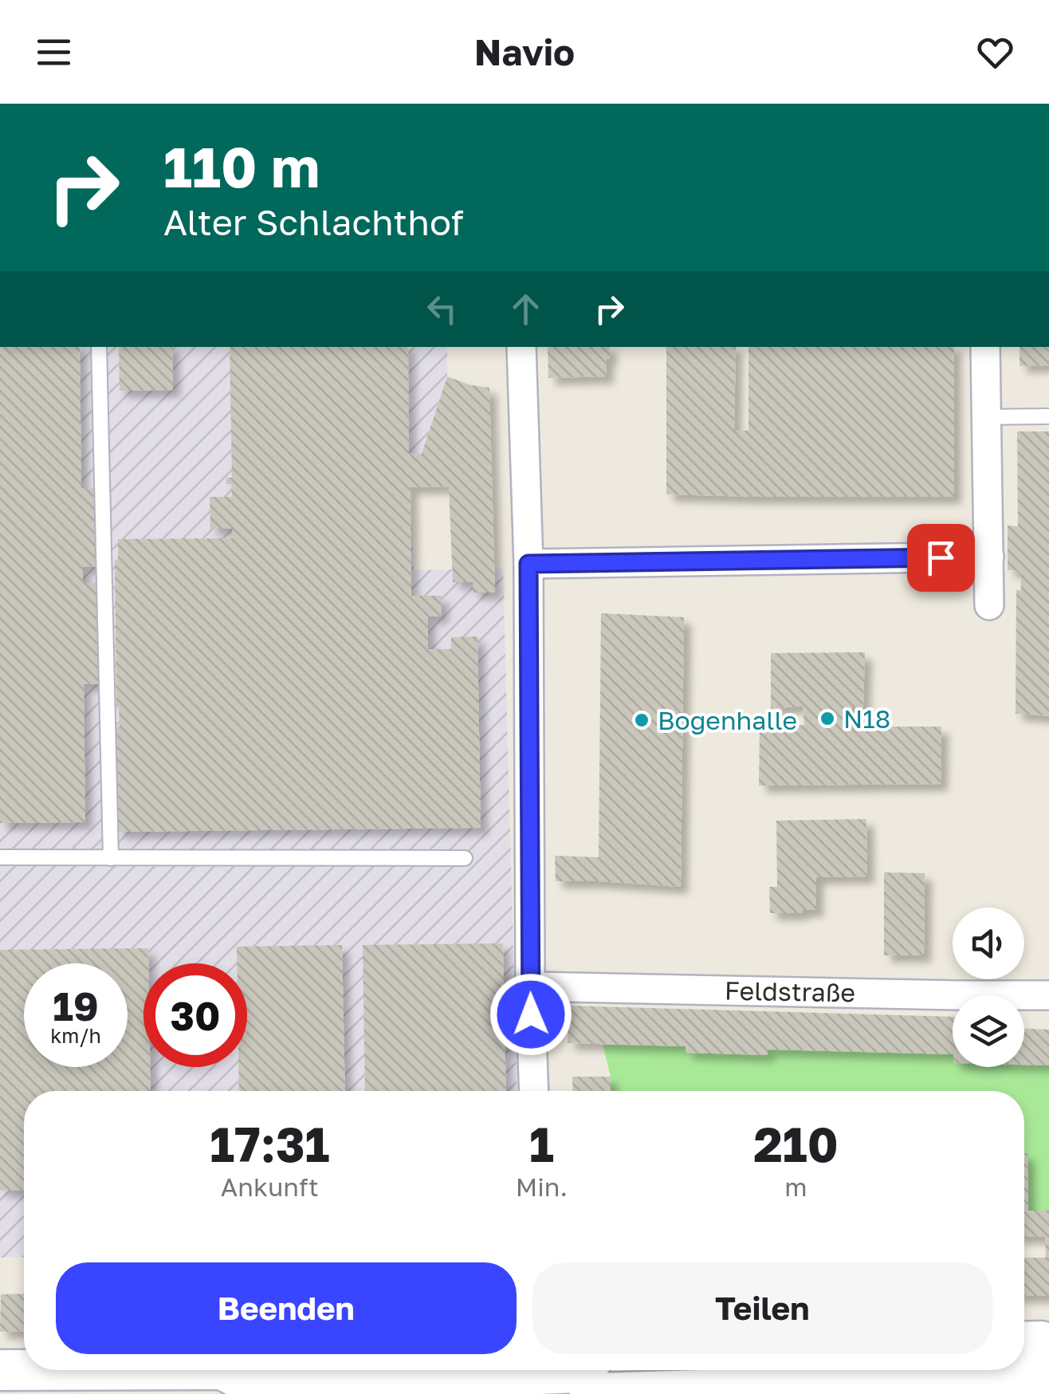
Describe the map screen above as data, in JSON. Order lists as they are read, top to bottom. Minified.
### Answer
{"streets":{"street":["Feldstraße"]},"places":["N18","Bogenhalle"],"page":{"header":"Navio","turn":["110 m","Alter Schlachthof"],"speed":"19 km/h","limit":"30","eta":["17:31","Ankunft","1","Min.","210","m"],"buttons":["Beenden","Teilen"]}}
